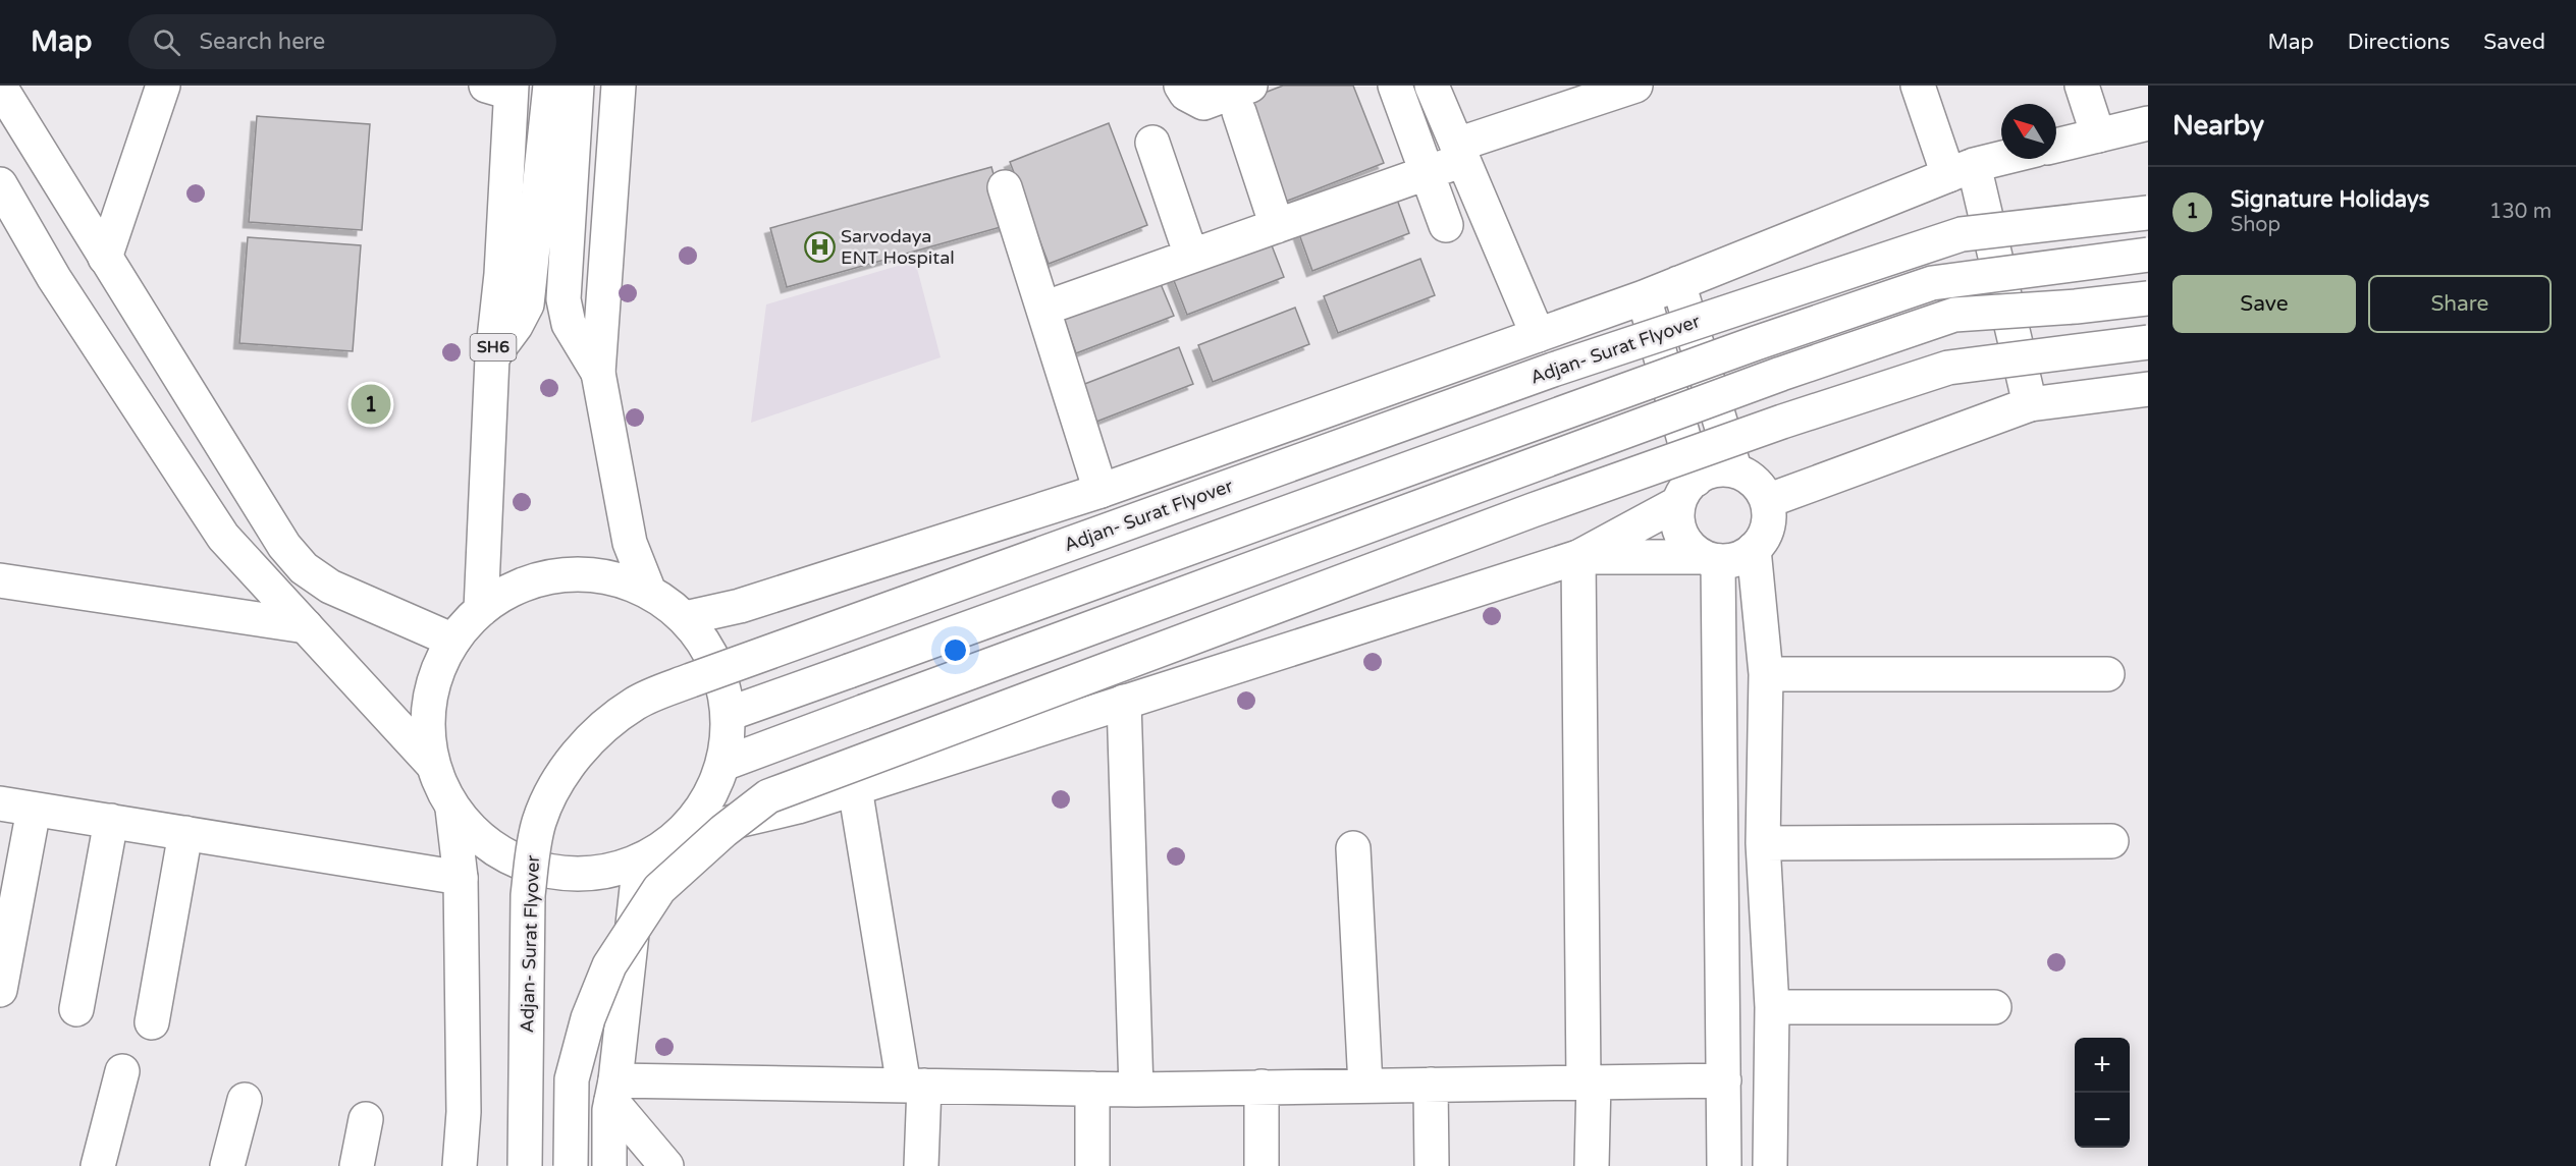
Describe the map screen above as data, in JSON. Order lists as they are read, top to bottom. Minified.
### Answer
{"streets":{"main road":["SH6","Adjan- Surat Flyover"]},"places":{"hospital":["Sarvodaya ENT Hospital"]},"north":"top left","page":{"header":"Map","search":"Search here","nav":["Map","Directions","Saved"],"heading":"Nearby","list":[{"mark":"1","name":"Signature Holidays","note":"Shop","value":"130 m"}],"buttons":["Save","Share"],"pins":"1","map_buttons":["+","−"]}}
